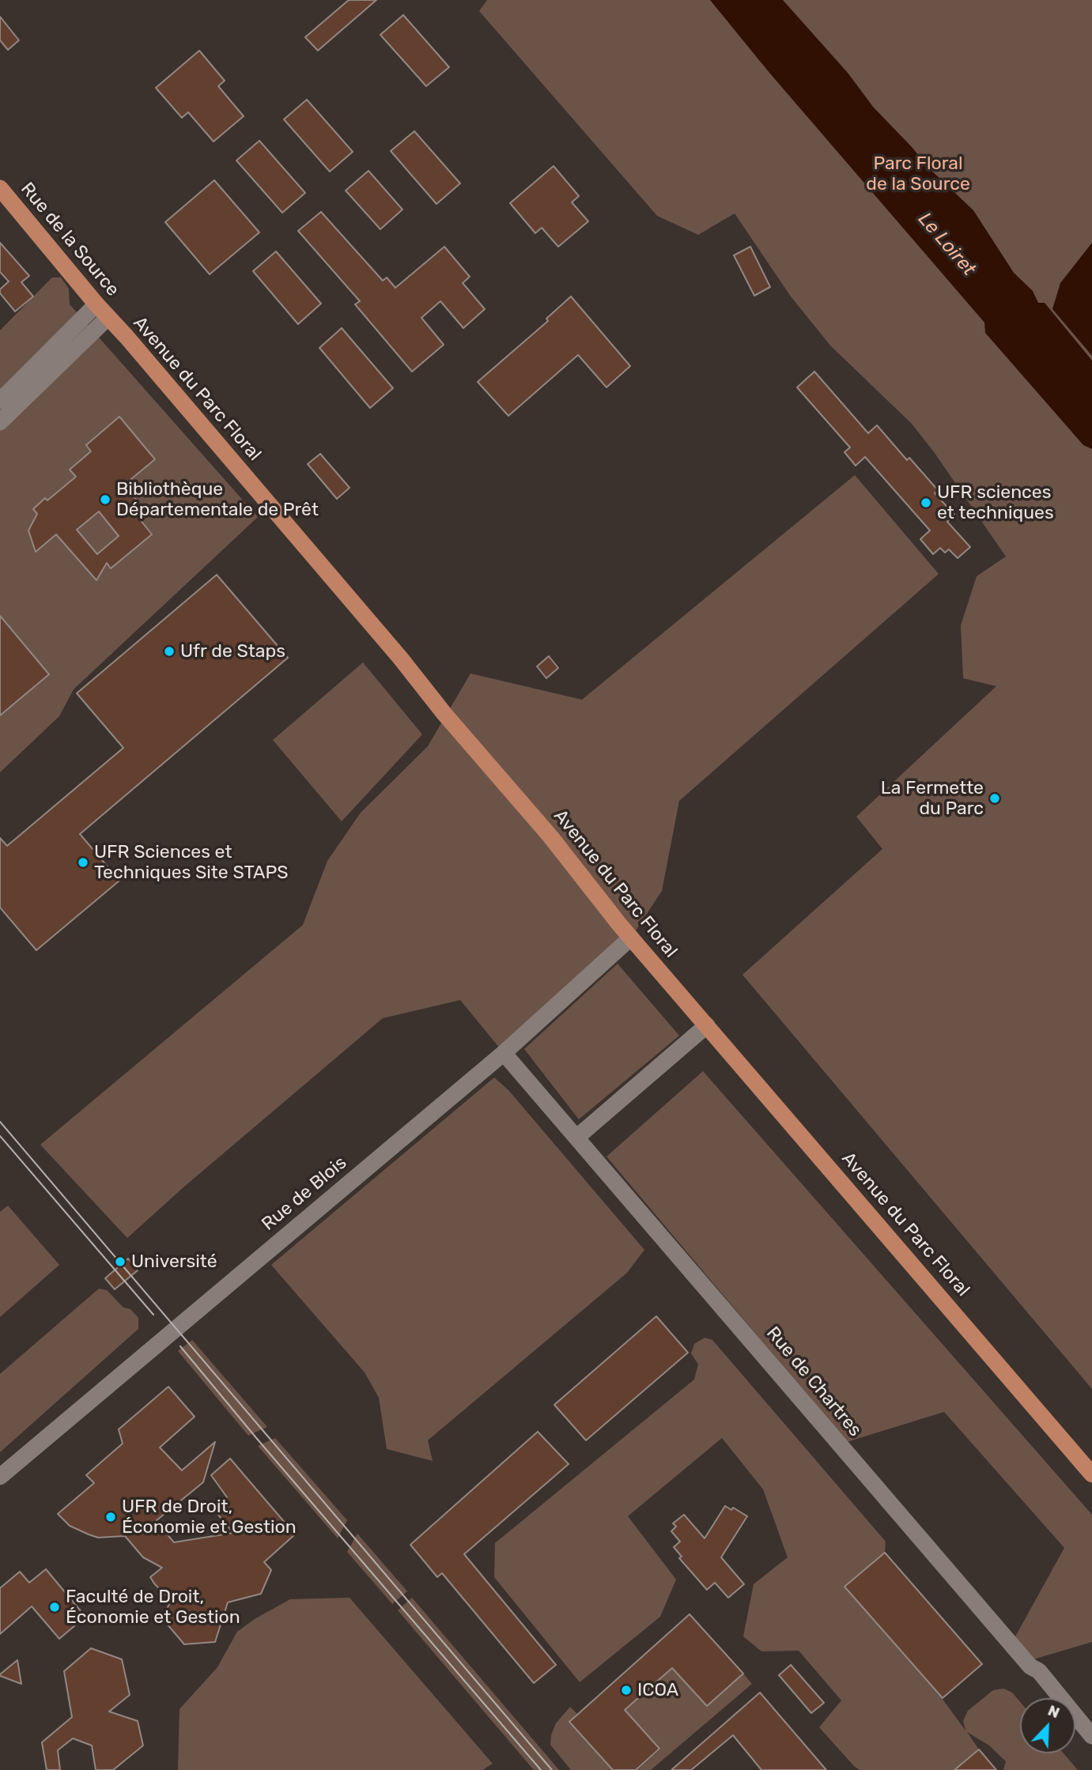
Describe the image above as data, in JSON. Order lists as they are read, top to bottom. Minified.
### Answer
{"streets":{"main road":["Rue de la Source","Avenue du Parc Floral"],"street":["Rue de Blois","Rue de Chartres"]},"crossings":[["Rue de la Source","Avenue du Parc Floral"],["Avenue du Parc Floral","Rue de Blois"],["Rue de Blois","Rue de Chartres"]],"water":["Le Loiret"],"parks":["Parc Floral de la Source"],"places":["Bibliothèque Départementale de Prêt","UFR sciences et techniques","Ufr de Staps","La Fermette du Parc","UFR Sciences et Techniques Site STAPS","Université","UFR de Droit, Économie et Gestion","Faculté de Droit, Économie et Gestion","ICOA"],"north":"top right"}
